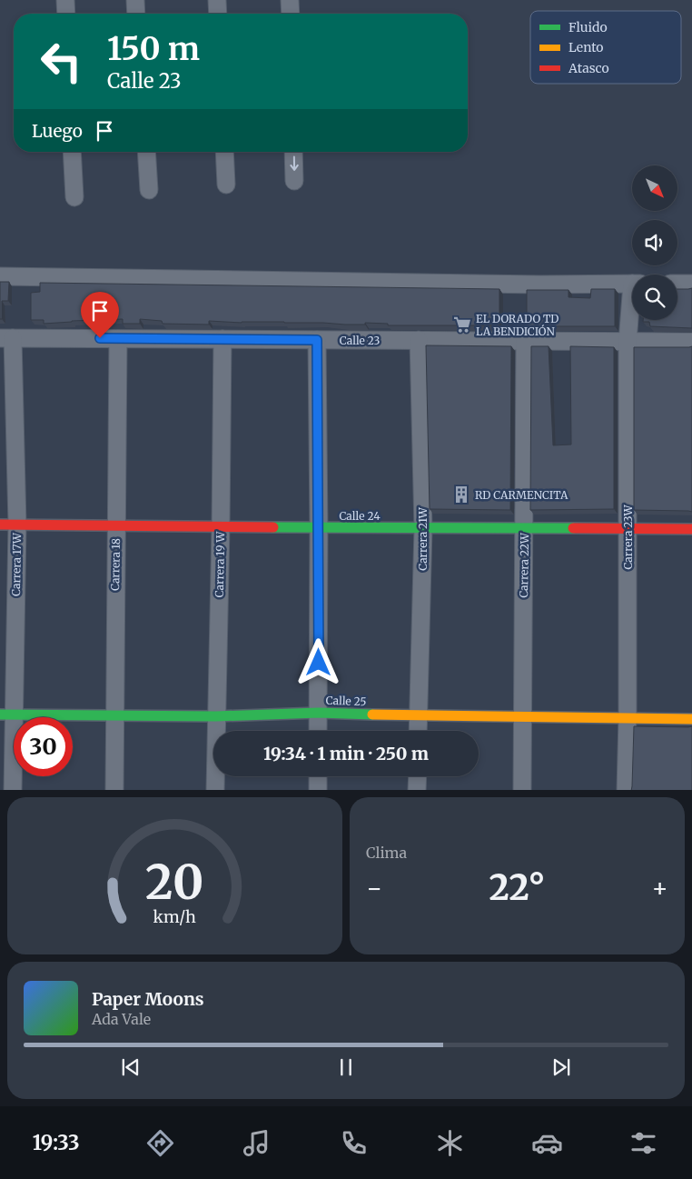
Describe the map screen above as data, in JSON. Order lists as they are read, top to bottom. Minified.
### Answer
{"streets":{"street":["Calle 23","Calle 24","Carrera 23W","Carrera 21W","Carrera 17W","Carrera 18","Carrera 19 W","Carrera 22W","Calle 25"]},"crossings":[["Calle 23","Carrera 23W"],["Calle 23","Carrera 21W"],["Calle 23","Carrera 17W"],["Calle 23","Carrera 18"],["Calle 23","Carrera 19 W"],["Calle 23","Carrera 22W"],["Calle 24","Carrera 23W"],["Calle 24","Carrera 21W"],["Calle 24","Carrera 17W"],["Calle 24","Carrera 18"],["Calle 24","Carrera 19 W"],["Calle 24","Carrera 22W"],["Carrera 23W","Calle 25"],["Carrera 21W","Calle 25"],["Carrera 17W","Calle 25"],["Carrera 18","Calle 25"],["Carrera 19 W","Calle 25"],["Carrera 22W","Calle 25"]],"places":{"supermarket":["EL DORADO TD LA BENDICIÓN"],"building":["RD CARMENCITA"]},"legend":["Fluido","Lento","Atasco"],"north":"bottom right","page":{"turn":["150 m","Calle 23"],"then":"Luego","limit":"30","trip":"19:34 · 1 min · 250 m","tile":"Clima","heat":["−","22°","+"],"song":["Paper Moons","Ada Vale"],"tabs":"19:33","gauge":["20","km/h"]}}
